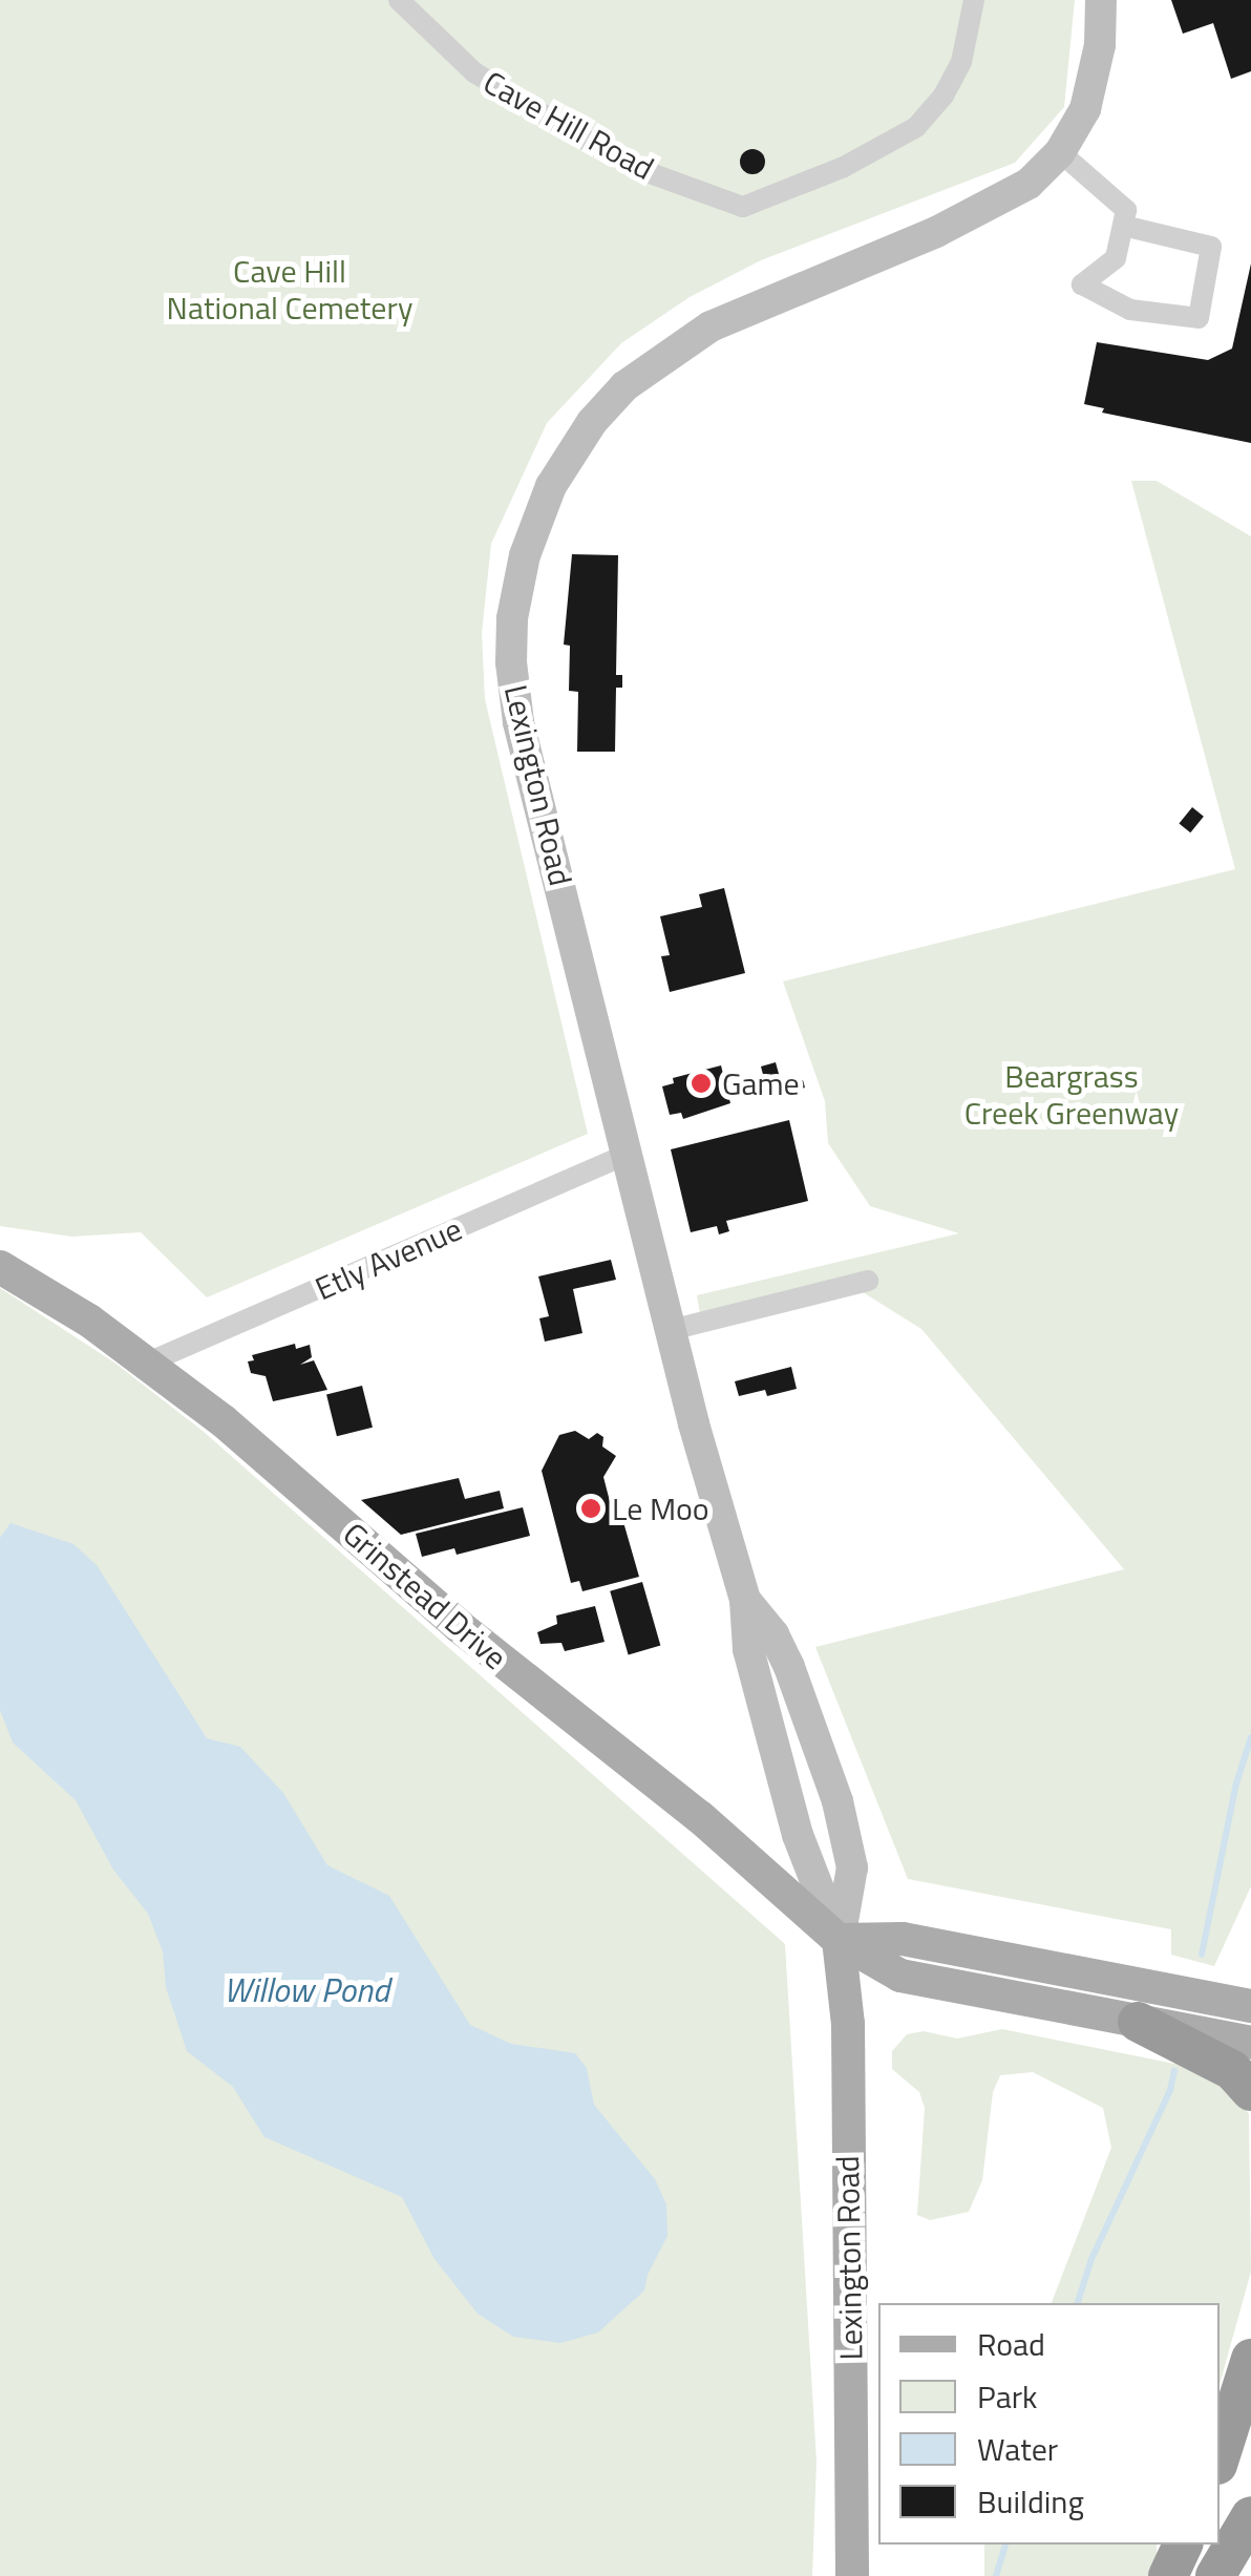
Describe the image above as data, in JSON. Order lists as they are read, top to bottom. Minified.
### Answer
{"streets":{"main road":["Lexington Road","Grinstead Drive"],"street":["Cave Hill Road","Etly Avenue"]},"crossings":[["Lexington Road","Etly Avenue"],["Lexington Road","Grinstead Drive"],["Etly Avenue","Grinstead Drive"]],"water":["Willow Pond"],"parks":["Cave Hill National Cemetery","Beargrass Creek Greenway"],"places":["Game","Le Moo"],"legend":["Road","Park","Water","Building"]}
